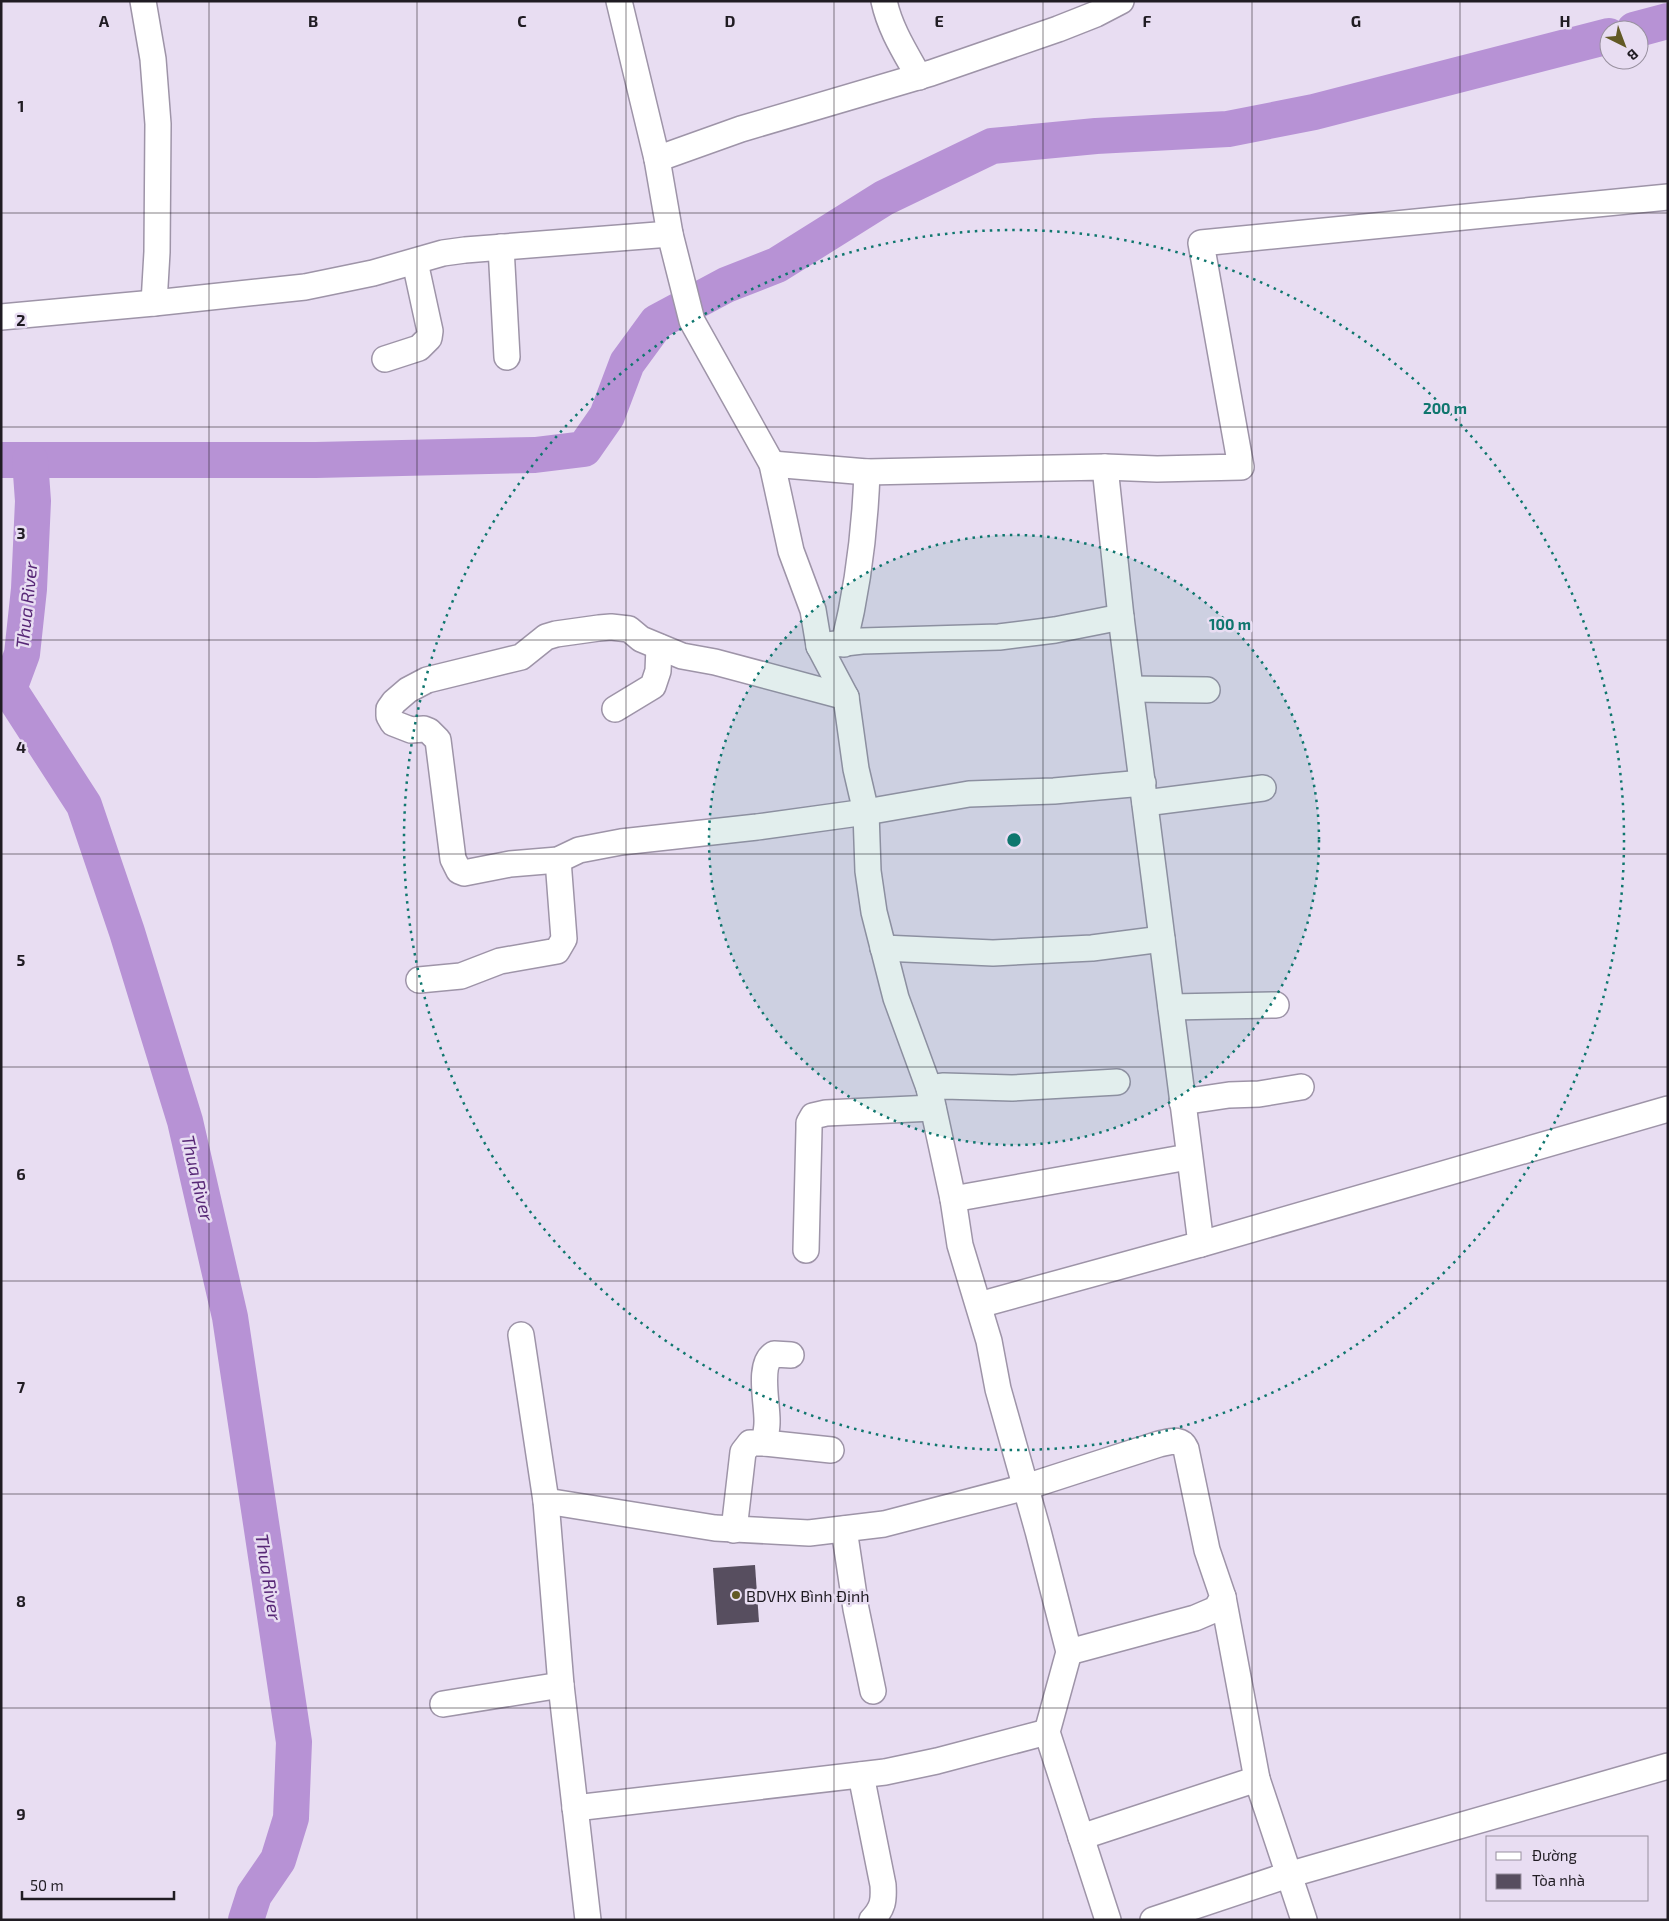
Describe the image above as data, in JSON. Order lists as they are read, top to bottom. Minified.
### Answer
{"water":["Thua River"],"places":["BDVHX Bình Định"],"legend":["Đường","Tòa nhà"],"scale_bar":"50 m","north":"bottom right","grid":{"columns":["A","B","C","D","E","F","G","H"],"rows":["1","2","3","4","5","6","7","8","9"]},"rings":["200 m","100 m"]}
